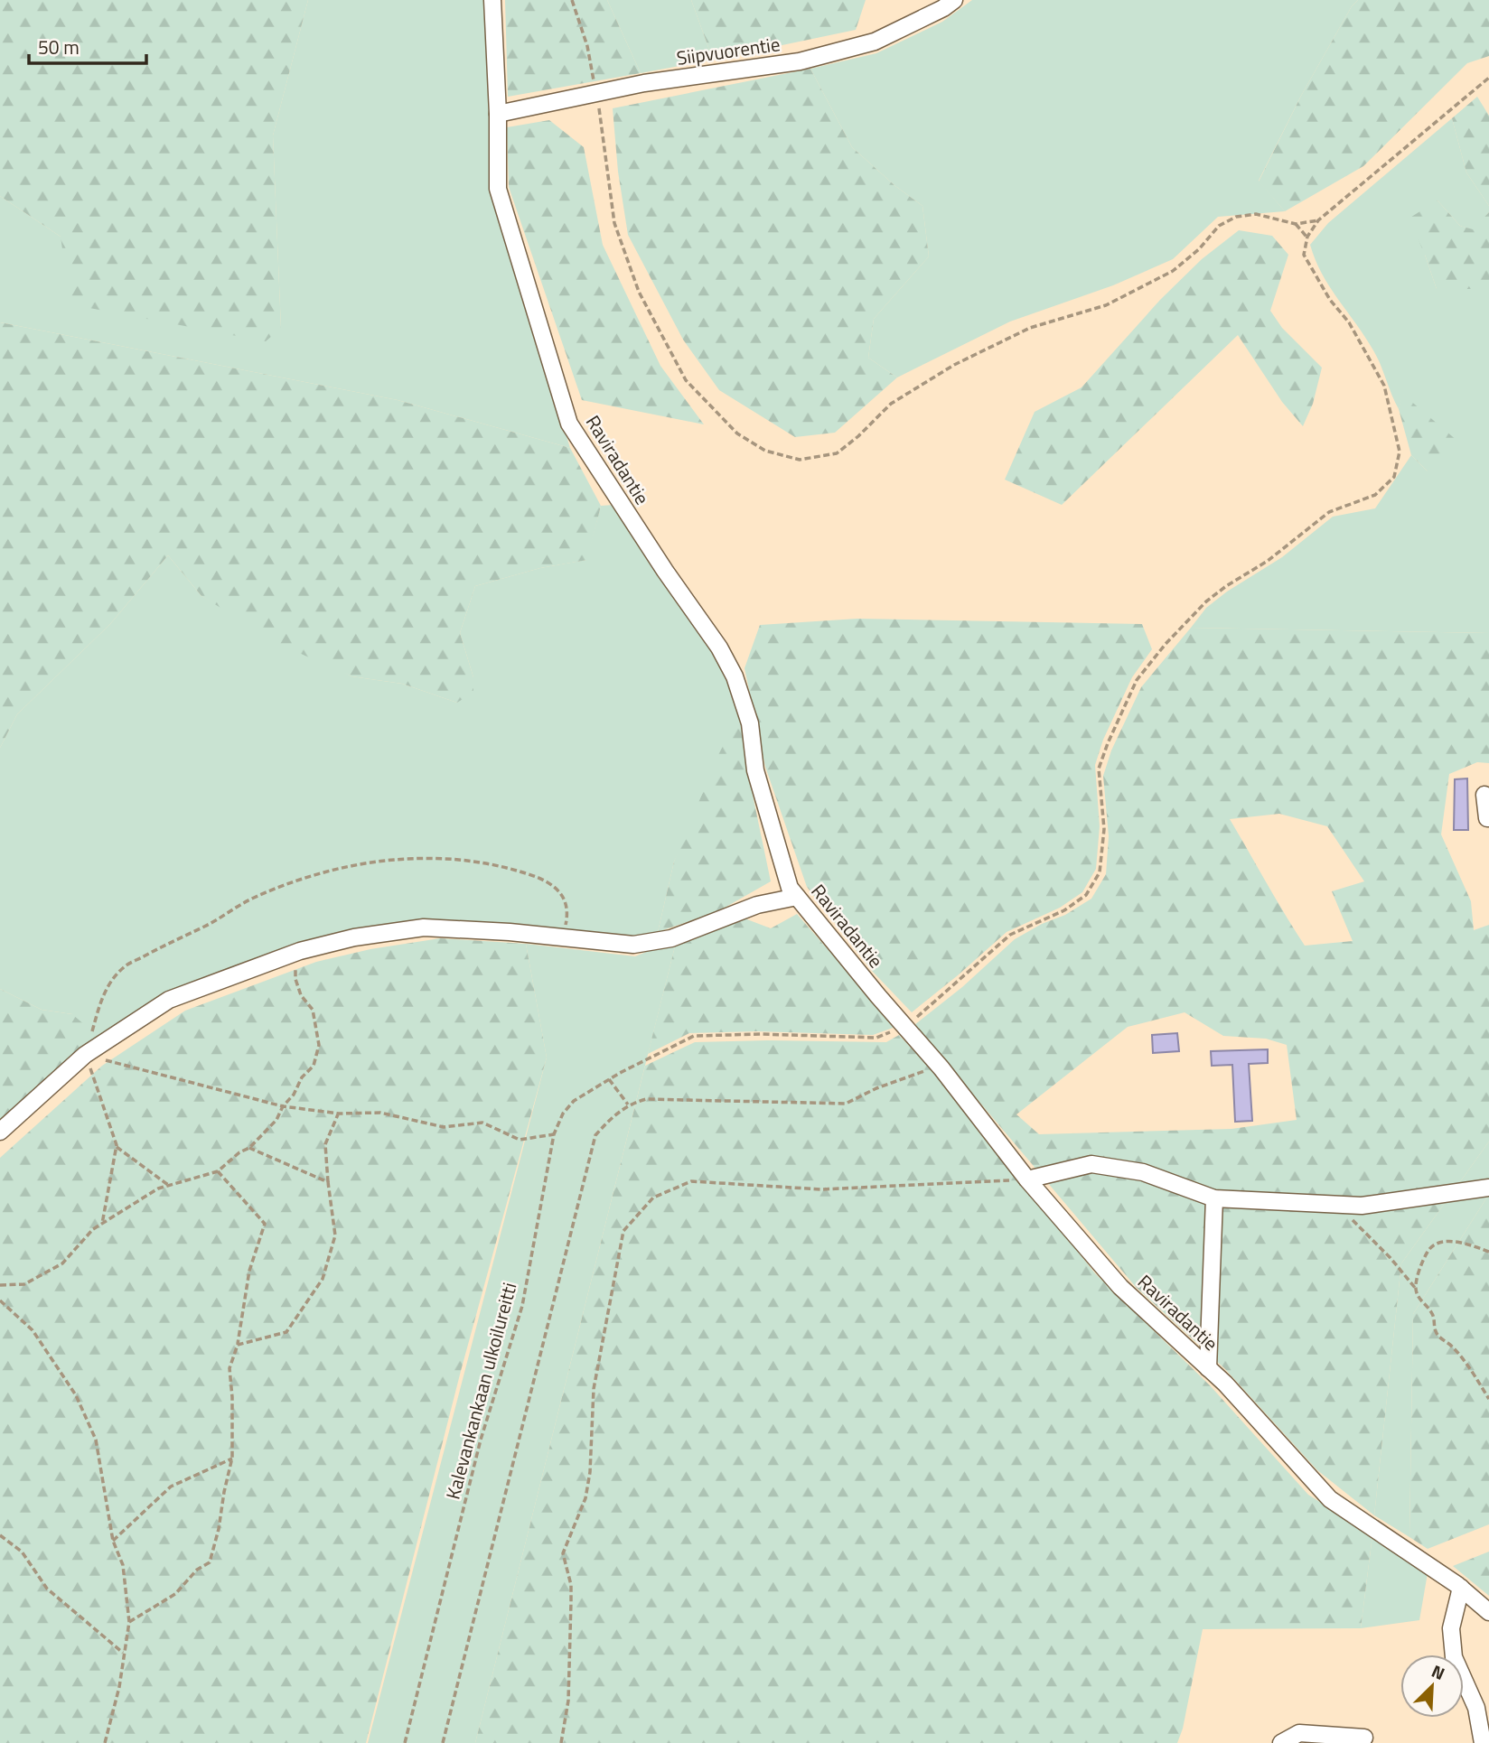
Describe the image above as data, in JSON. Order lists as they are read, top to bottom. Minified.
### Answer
{"streets":{"street":["Siipvuorentie","Raviradantie"],"path":["Kalevankankaan ulkoilureitti"]},"crossings":[["Siipvuorentie","Raviradantie"],["Raviradantie","Kalevankankaan ulkoilureitti"]],"scale_bar":"50 m","north":"top right"}
